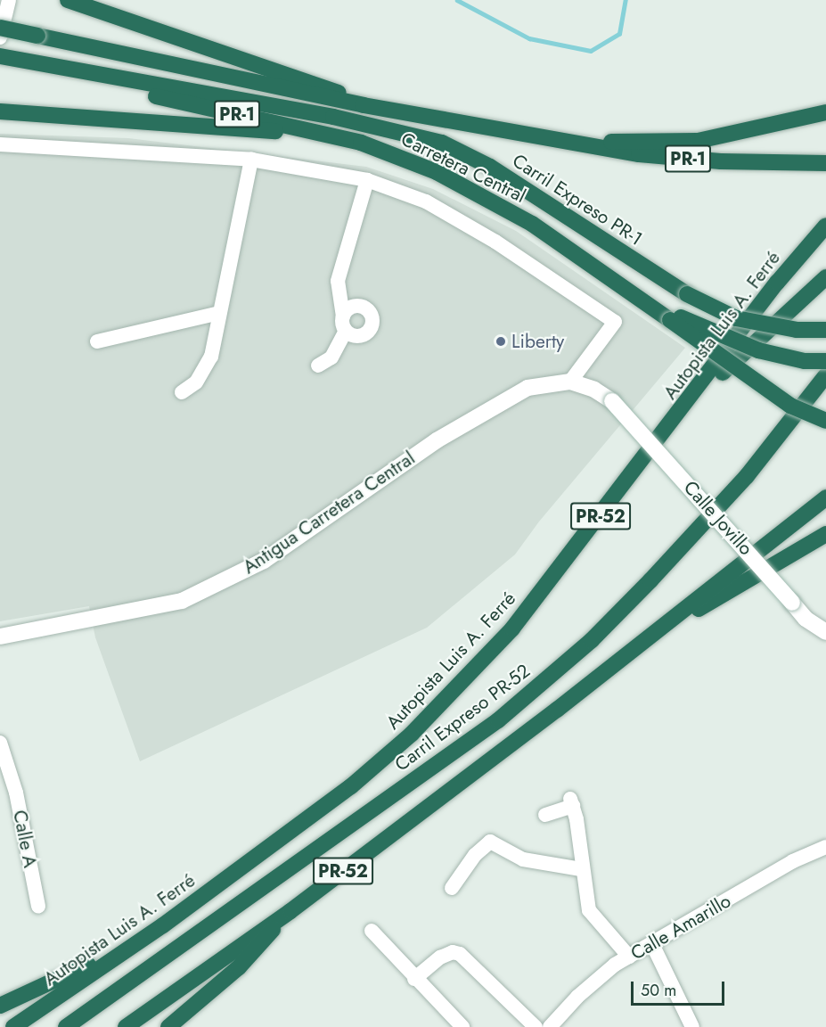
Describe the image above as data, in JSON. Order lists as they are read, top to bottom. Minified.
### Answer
{"streets":{"highway":["PR-1","Carretera Central","Carril Expreso PR-1","Autopista Luis A. Ferré","PR-52","Carril Expreso PR-52"],"street":["Antigua Carretera Central","Calle Jovillo","Calle A","Calle Amarillo"]},"crossings":[["Carretera Central","Carril Expreso PR-1"],["Antigua Carretera Central","Calle Jovillo"]],"places":["Liberty"],"scale_bar":"50 m"}
